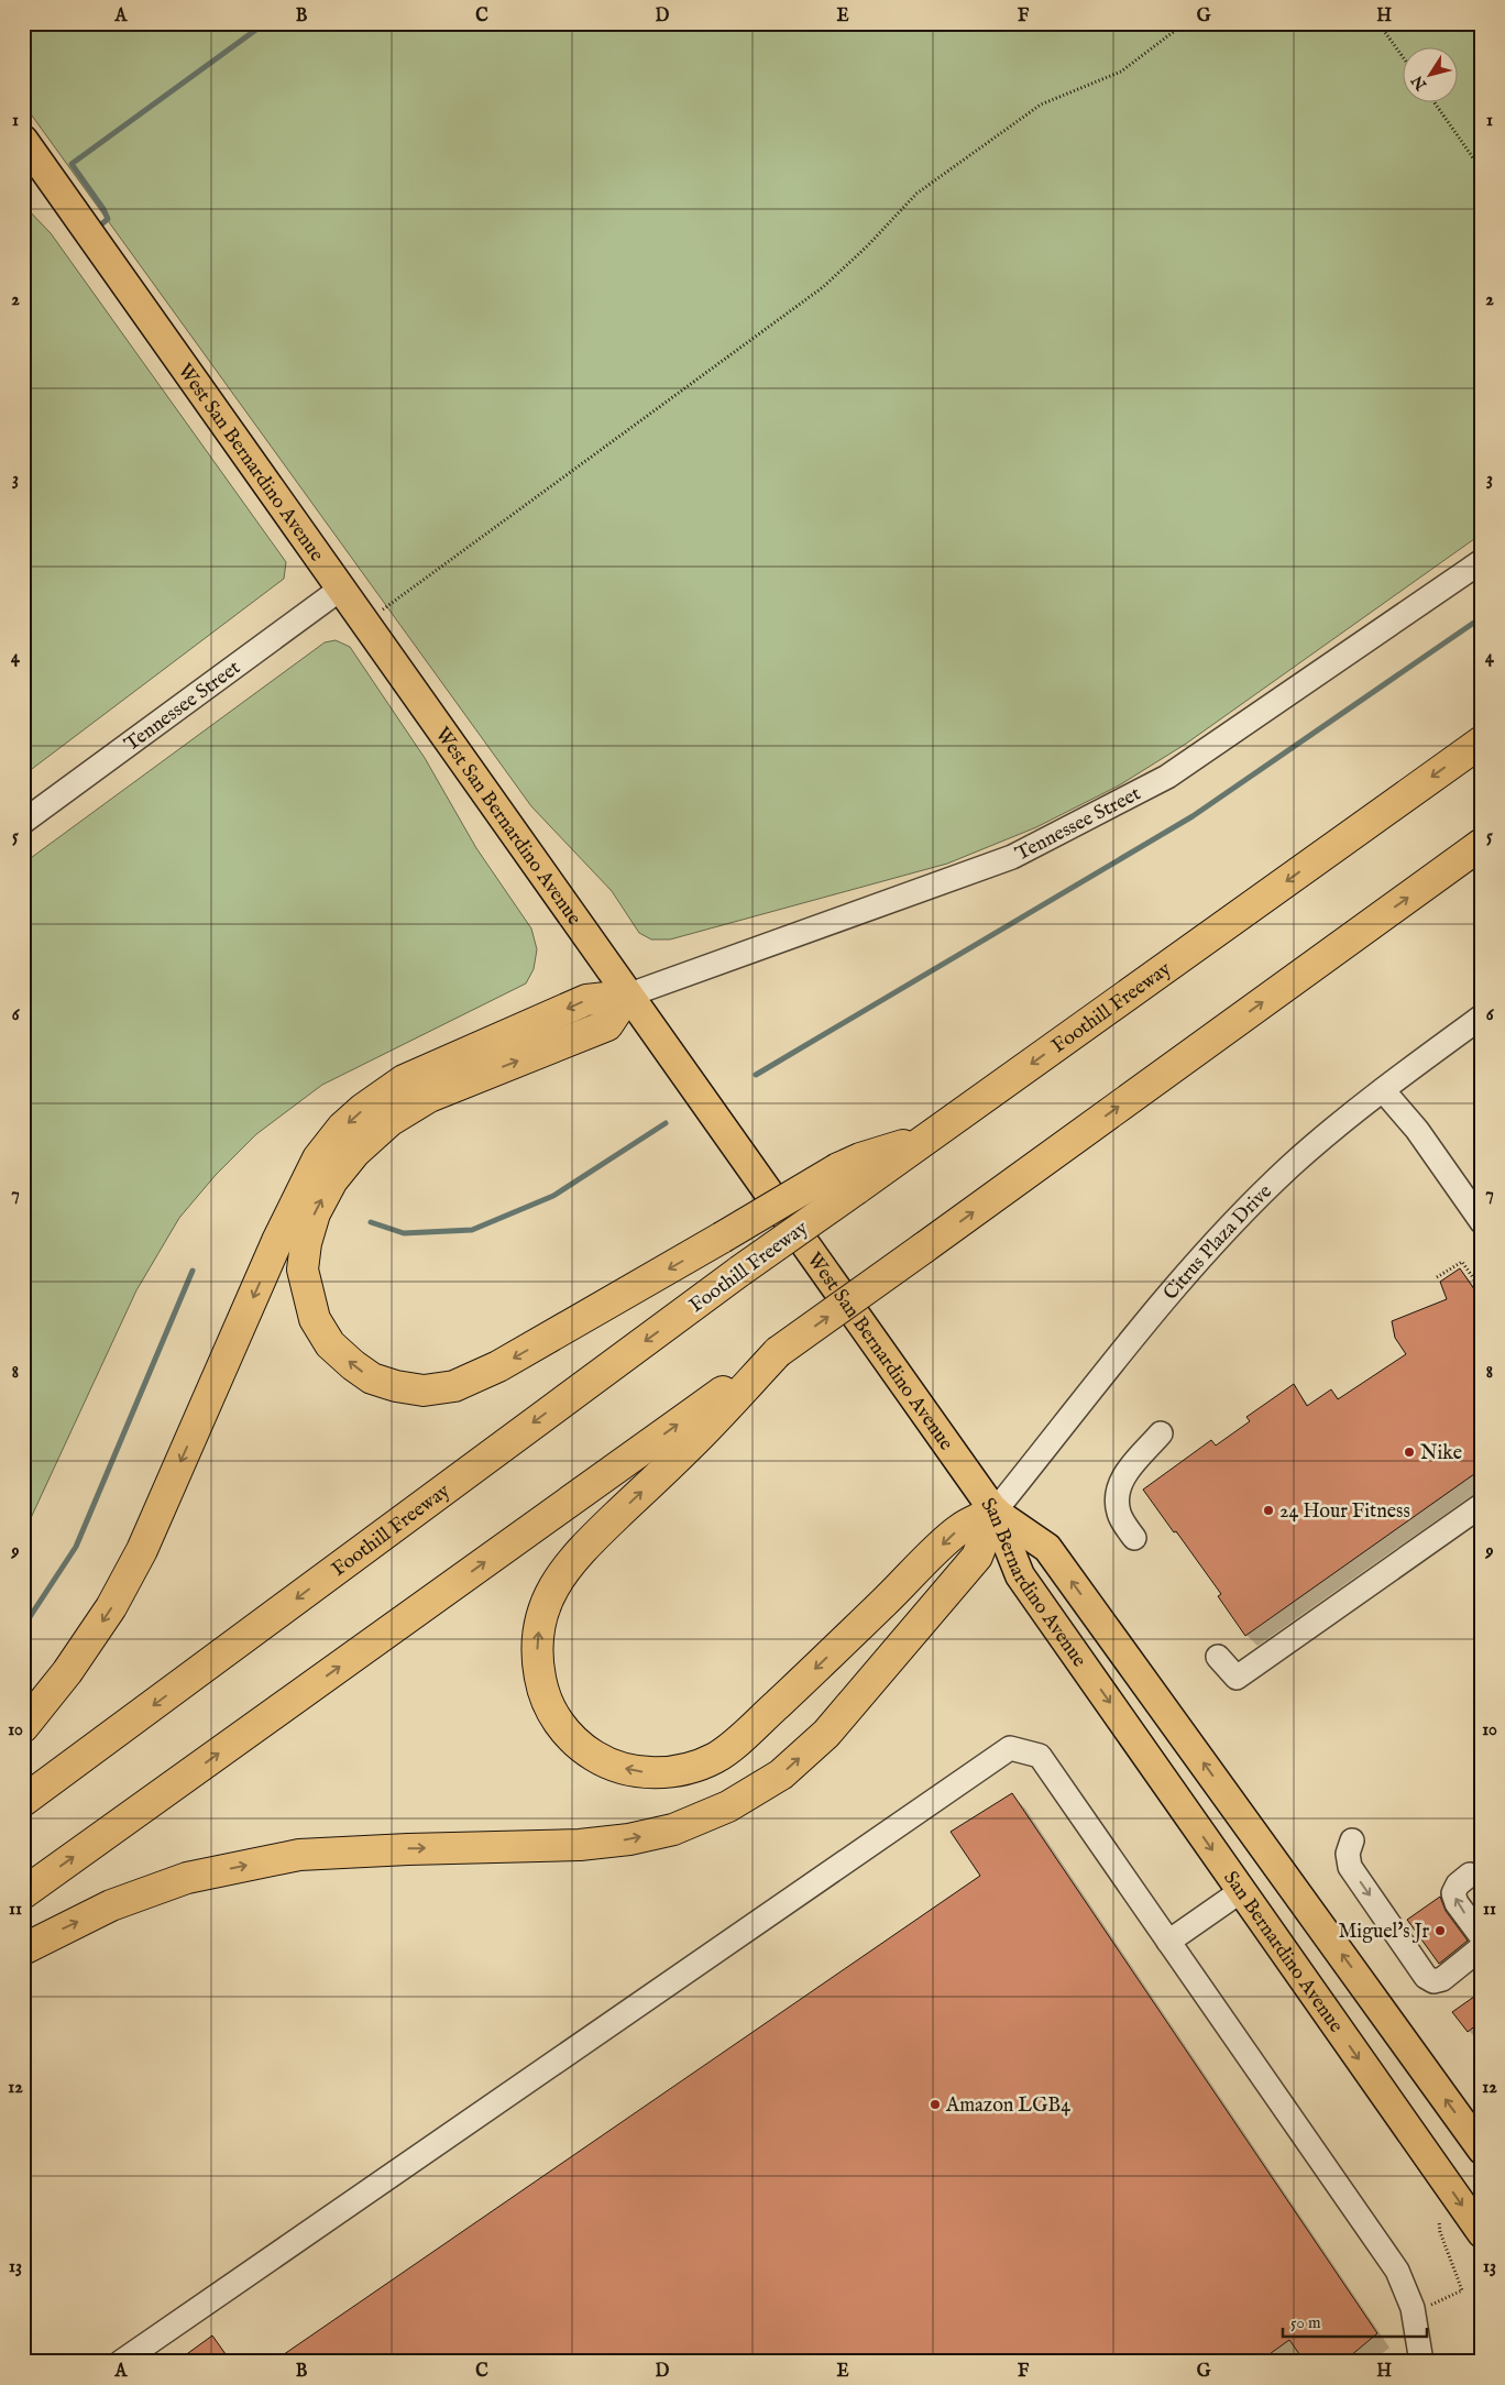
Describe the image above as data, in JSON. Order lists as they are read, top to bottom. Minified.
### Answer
{"streets":{"highway":["Foothill Freeway"],"main road":["West San Bernardino Avenue","San Bernardino Avenue"],"street":["Tennessee Street","Citrus Plaza Drive"]},"crossings":[["West San Bernardino Avenue","Tennessee Street"],["West San Bernardino Avenue","Citrus Plaza Drive"],["West San Bernardino Avenue","San Bernardino Avenue"],["Citrus Plaza Drive","San Bernardino Avenue"]],"places":["Nike","24 Hour Fitness","Miguel's Jr","Amazon LGB4"],"scale_bar":"50 m","north":"bottom left","grid":{"columns":["A","B","C","D","E","F","G","H"],"rows":["1","2","3","4","5","6","7","8","9","10","11","12","13"]}}
